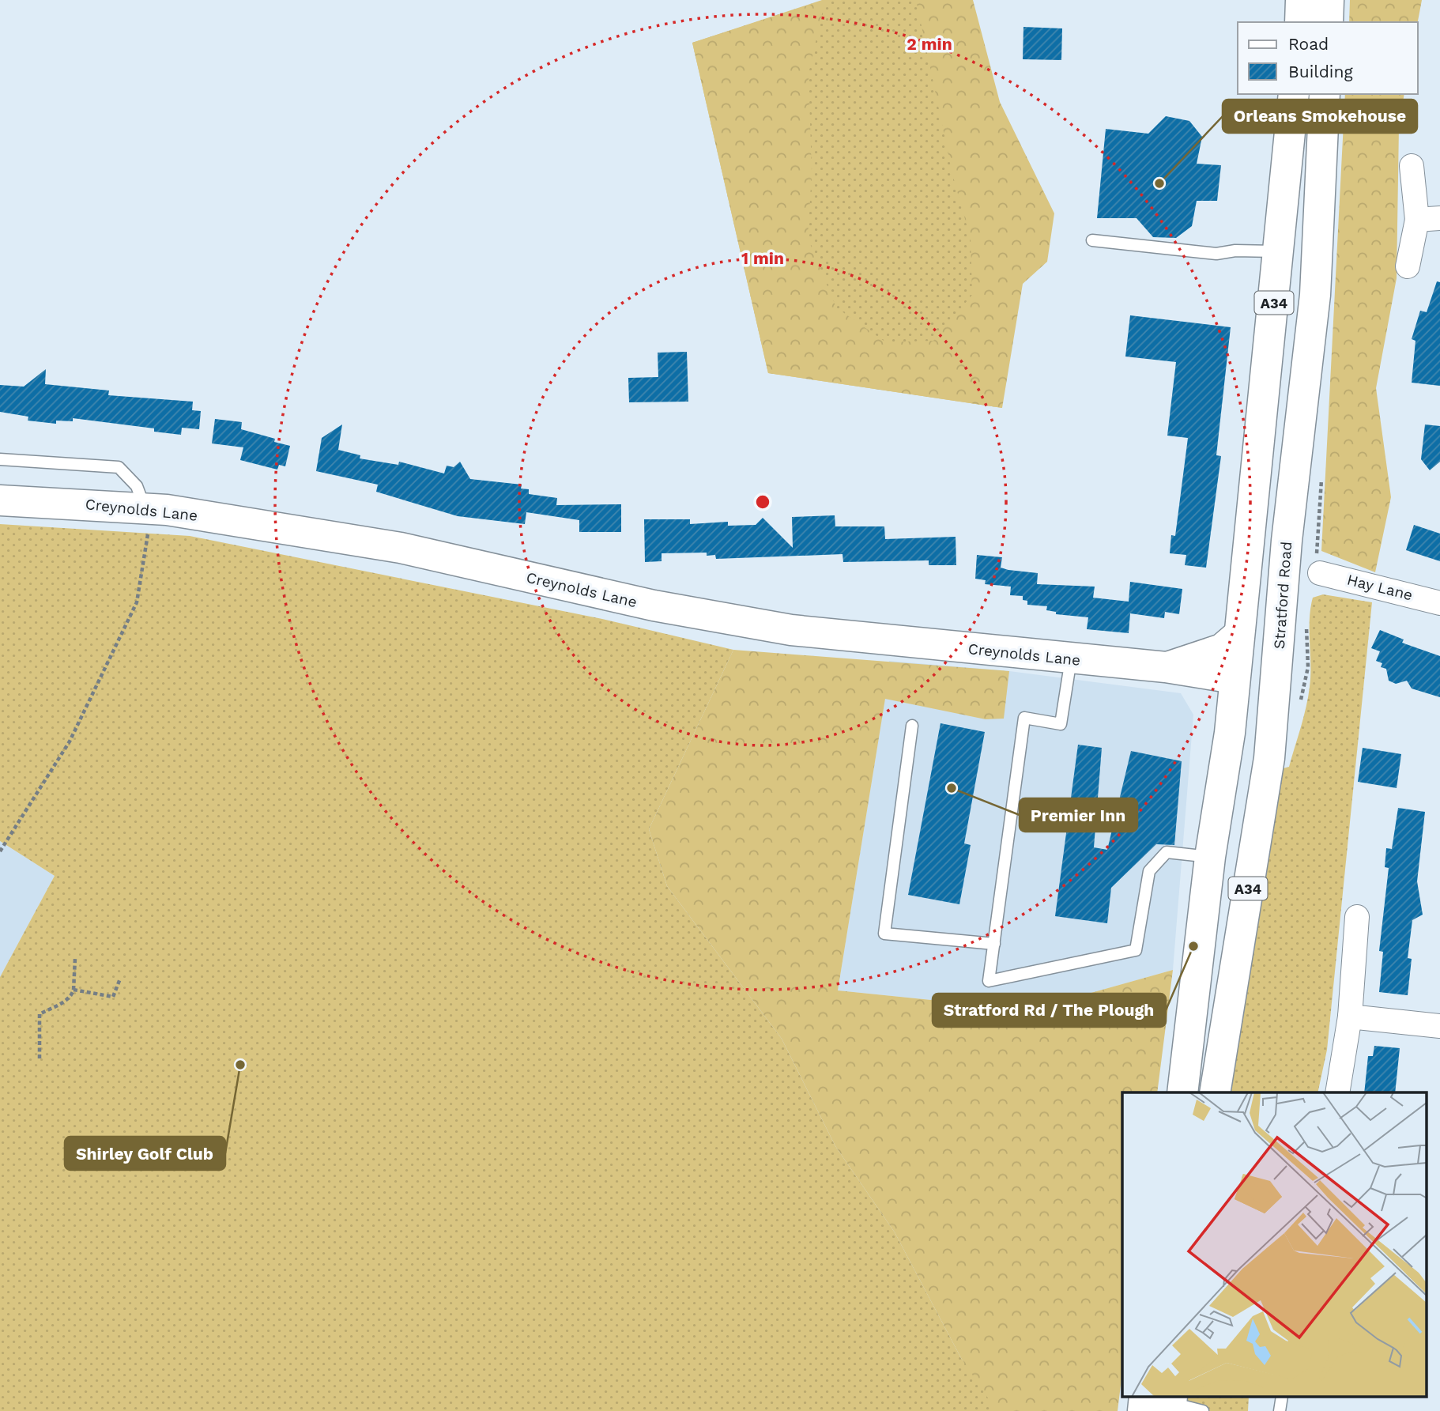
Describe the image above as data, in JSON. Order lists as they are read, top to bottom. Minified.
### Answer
{"streets":{"main road":["A34","Creynolds Lane","Stratford Road"],"street":["Hay Lane"]},"crossings":[["A34","Creynolds Lane"],["A34","Stratford Road"],["Creynolds Lane","Stratford Road"]],"places":["Orleans Smokehouse","Premier Inn","Stratford Rd / The Plough","Shirley Golf Club"],"legend":["Road","Building"],"rings":["2 min","1 min"]}
